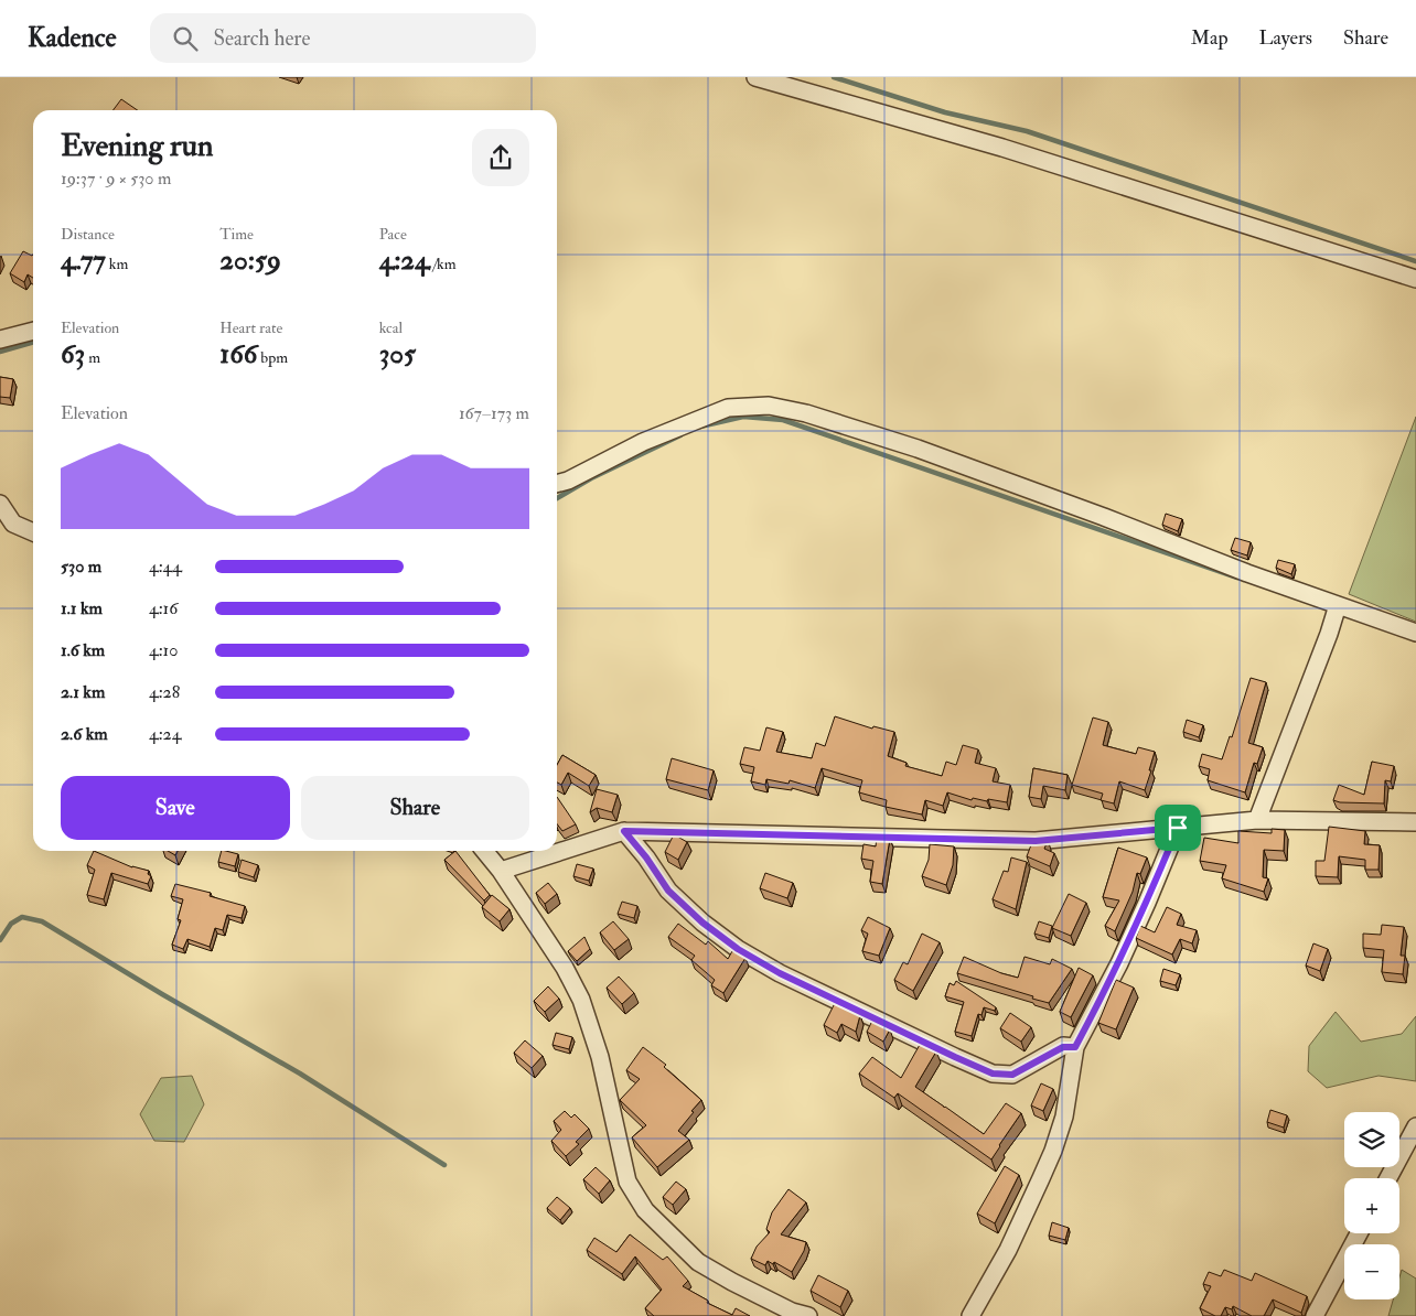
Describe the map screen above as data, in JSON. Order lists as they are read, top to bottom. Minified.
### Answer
{"page":{"header":"Kadence","search":"Search here","nav":["Map","Layers","Share"],"heading":["Evening run","19:37 · 9 × 530 m"],"stats":[["Distance","4.77 km"],["Time","20:59"],["Pace","4:24 /km"],["Elevation","63 m"],["Heart rate","166 bpm"],["kcal","305"]],"chart":["Elevation","167–173 m"],"list":[{"name":"530 m","note":"4:44"},{"name":"1.1 km","note":"4:16"},{"name":"1.6 km","note":"4:10"},{"name":"2.1 km","note":"4:28"},{"name":"2.6 km","note":"4:24"}],"buttons":["Save","Share"],"map_buttons":["+","−"]}}
